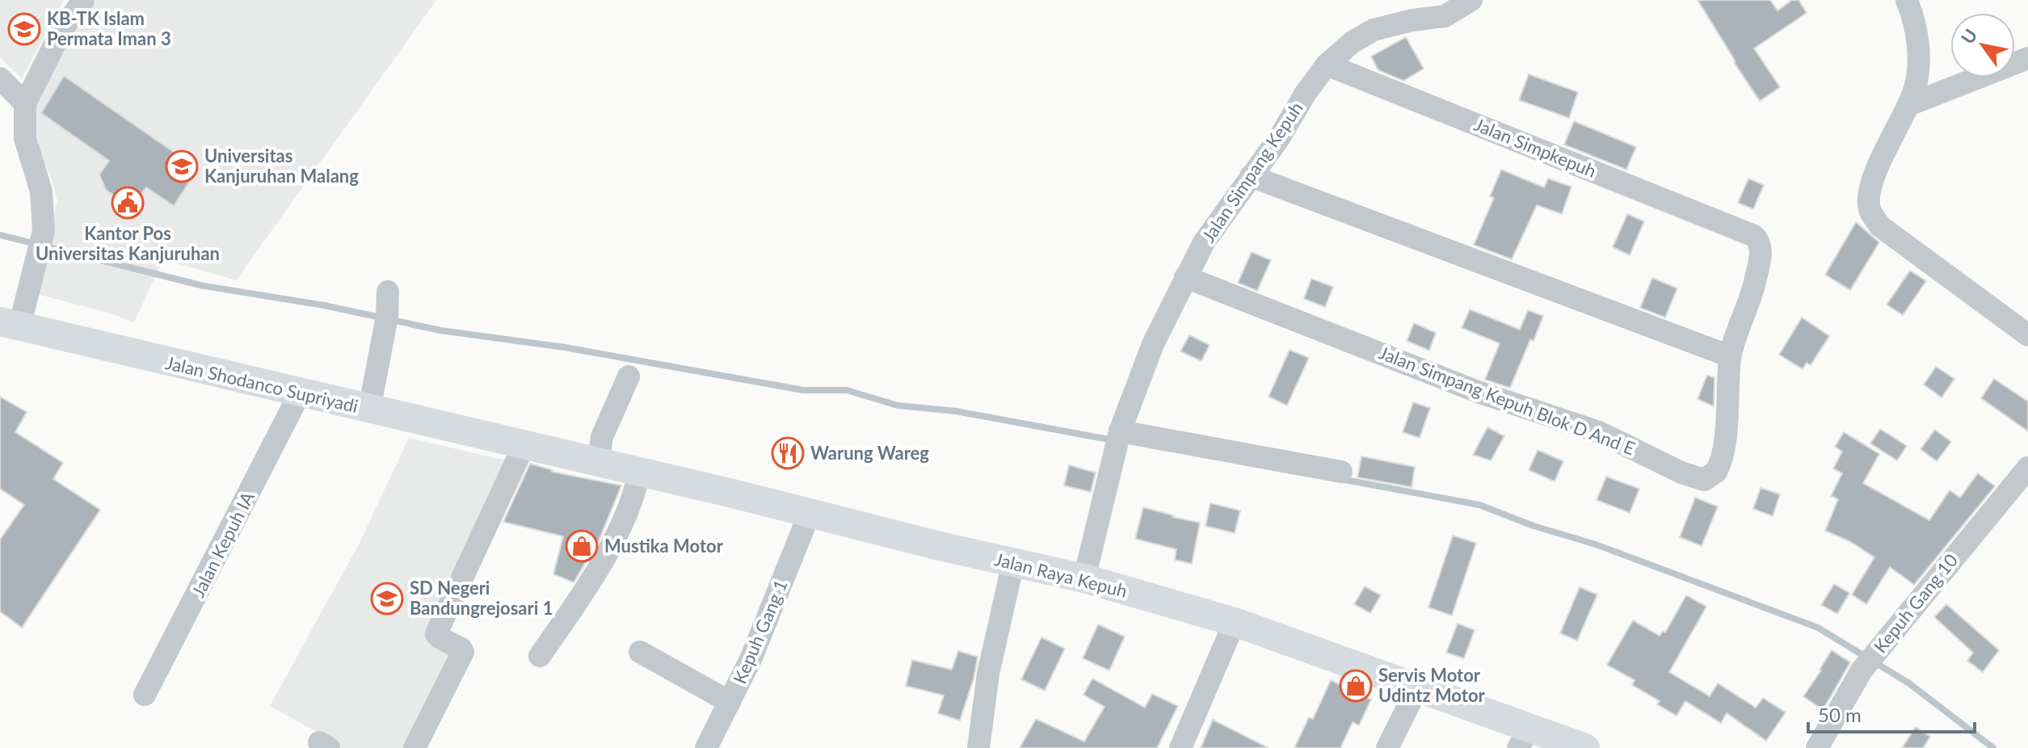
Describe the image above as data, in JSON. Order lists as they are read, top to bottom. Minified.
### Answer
{"streets":{"main road":["Jalan Shodanco Supriyadi","Jalan Raya Kepuh"],"street":["Jalan Simpkepuh","Jalan Simpang Kepuh","Jalan Simpang Kepuh Blok D And E","Jalan Kepuh IA","Kepuh Gang 10","Kepuh Gang 1"]},"crossings":[["Jalan Simpkepuh","Jalan Simpang Kepuh"],["Jalan Simpkepuh","Jalan Simpang Kepuh Blok D And E"],["Jalan Simpang Kepuh","Jalan Simpang Kepuh Blok D And E"],["Jalan Simpang Kepuh","Jalan Raya Kepuh"],["Jalan Shodanco Supriyadi","Jalan Kepuh IA"],["Jalan Shodanco Supriyadi","Jalan Raya Kepuh"],["Jalan Raya Kepuh","Kepuh Gang 1"]],"places":{"school or university":["KB-TK Islam Permata Iman 3","Universitas Kanjuruhan Malang","SD Negeri Bandungrejosari 1"],"public building":["Kantor Pos Universitas Kanjuruhan"],"restaurant":["Warung Wareg"],"shop":["Mustika Motor","Servis Motor Udintz Motor"]},"scale_bar":"50 m","north":"top left"}
